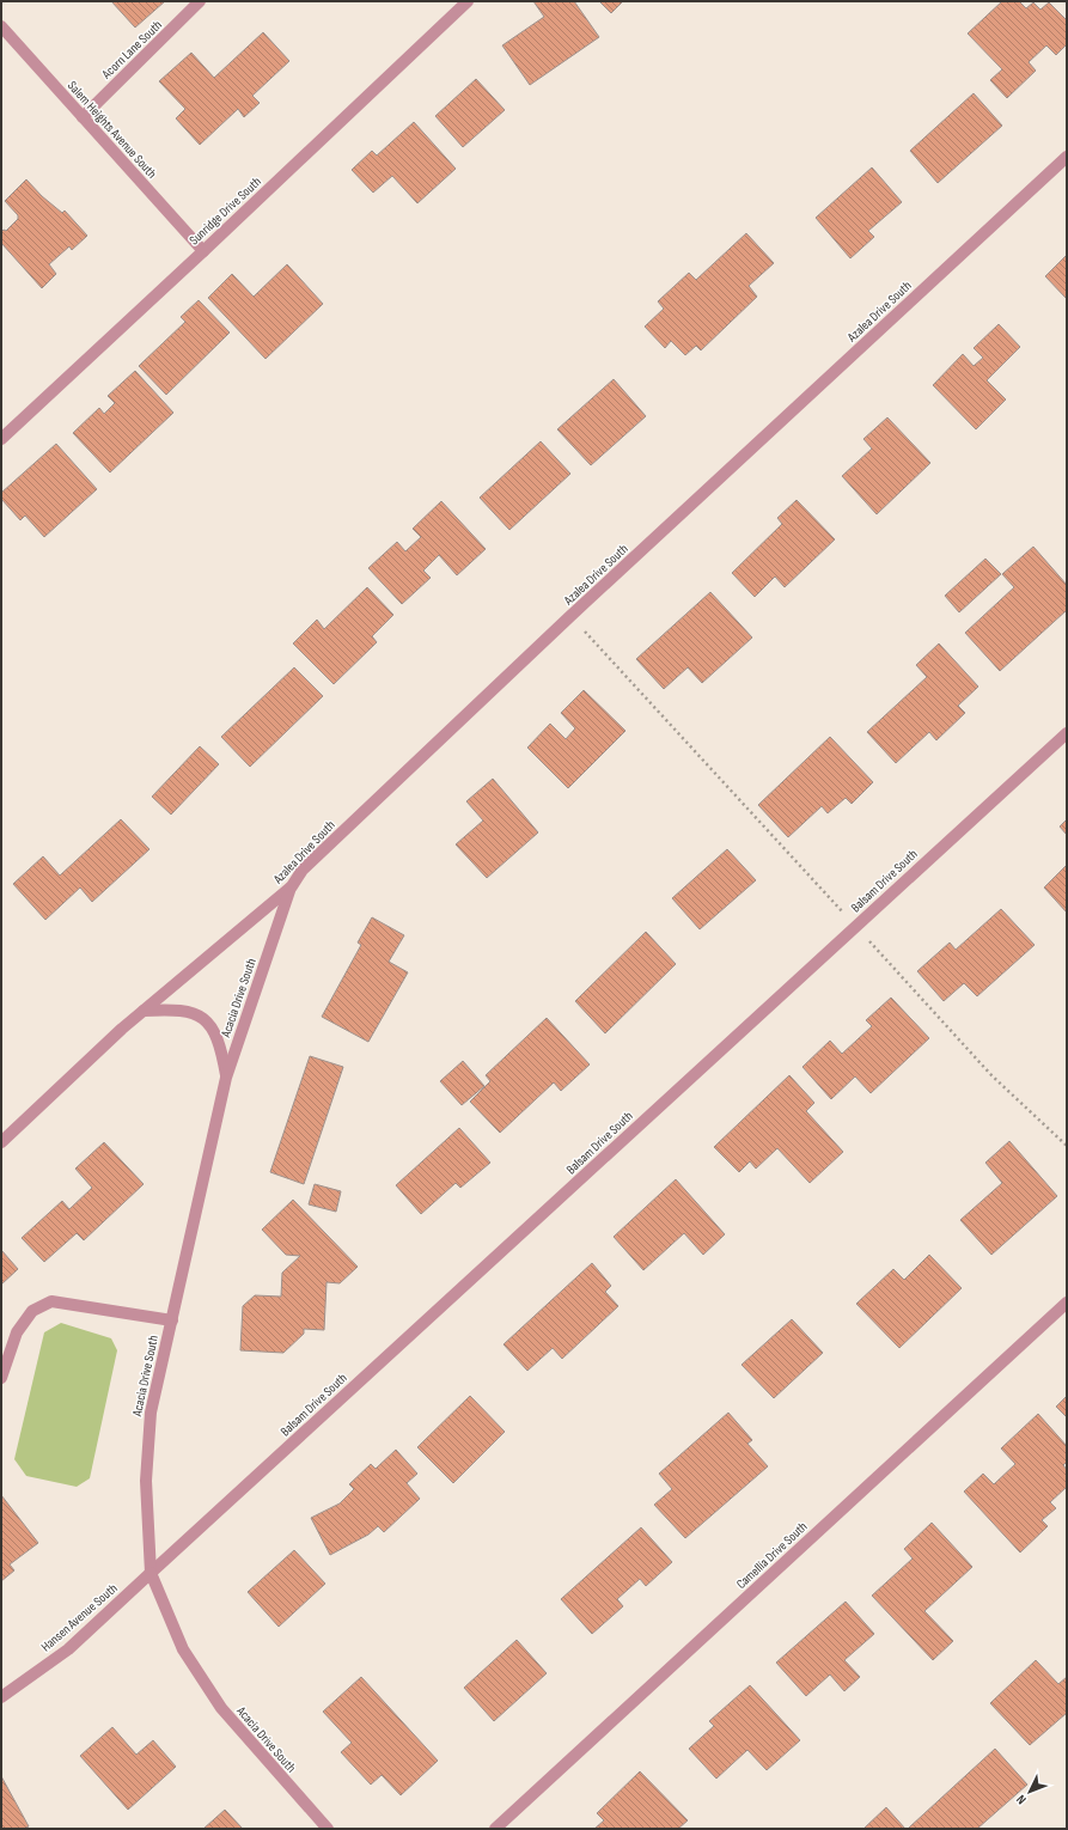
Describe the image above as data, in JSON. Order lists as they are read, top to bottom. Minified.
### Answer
{"streets":{"street":["Acorn Lane South","Salem Heights Avenue South","Sunridge Drive South","Azalea Drive South","Balsam Drive South","Acacia Drive South","Camellia Drive South","Hansen Avenue South"]},"crossings":[["Acorn Lane South","Salem Heights Avenue South"],["Salem Heights Avenue South","Sunridge Drive South"],["Azalea Drive South","Acacia Drive South"],["Balsam Drive South","Acacia Drive South"],["Balsam Drive South","Hansen Avenue South"],["Acacia Drive South","Hansen Avenue South"]],"north":"bottom left"}
